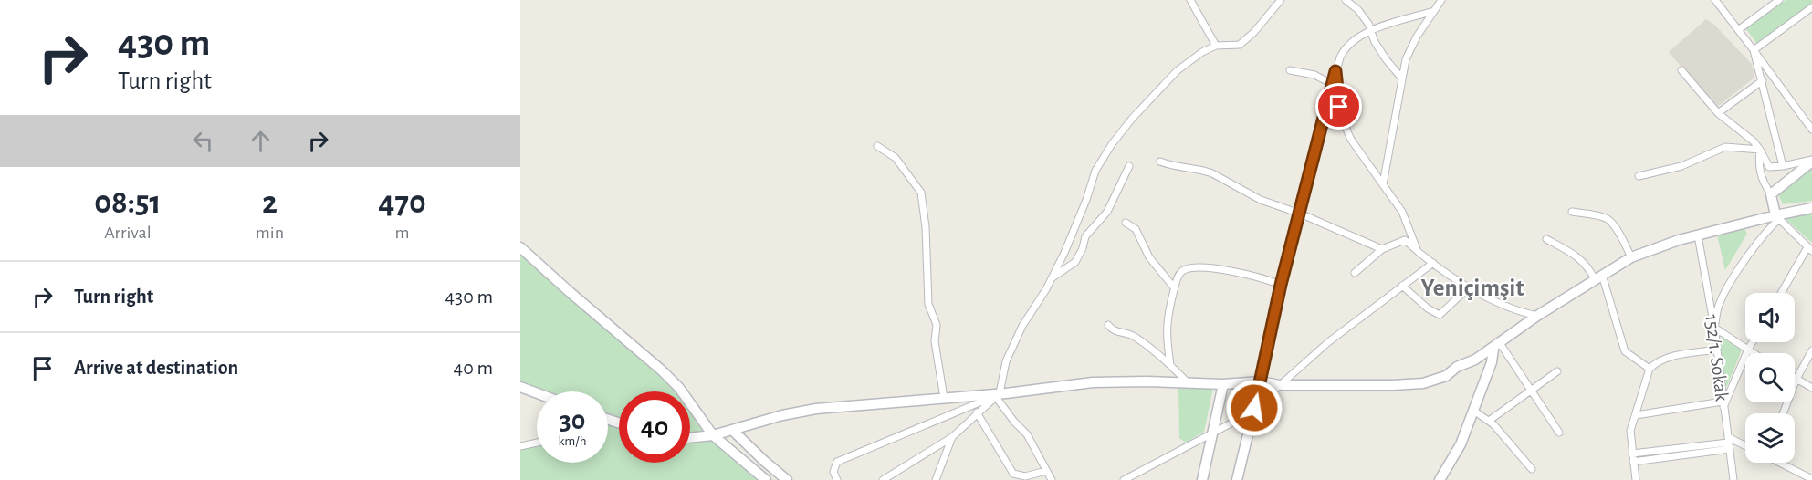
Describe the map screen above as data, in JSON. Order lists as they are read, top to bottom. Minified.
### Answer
{"streets":{"street":["152/1. Sokak"]},"districts":["Yeniçimşit"],"page":{"turn":["430 m","Turn right"],"eta":["08:51","Arrival","2","min","470","m"],"list":[{"name":"Turn right","value":"430 m"},{"name":"Arrive at destination","value":"40 m"}],"speed":"30 km/h","limit":"40"}}
